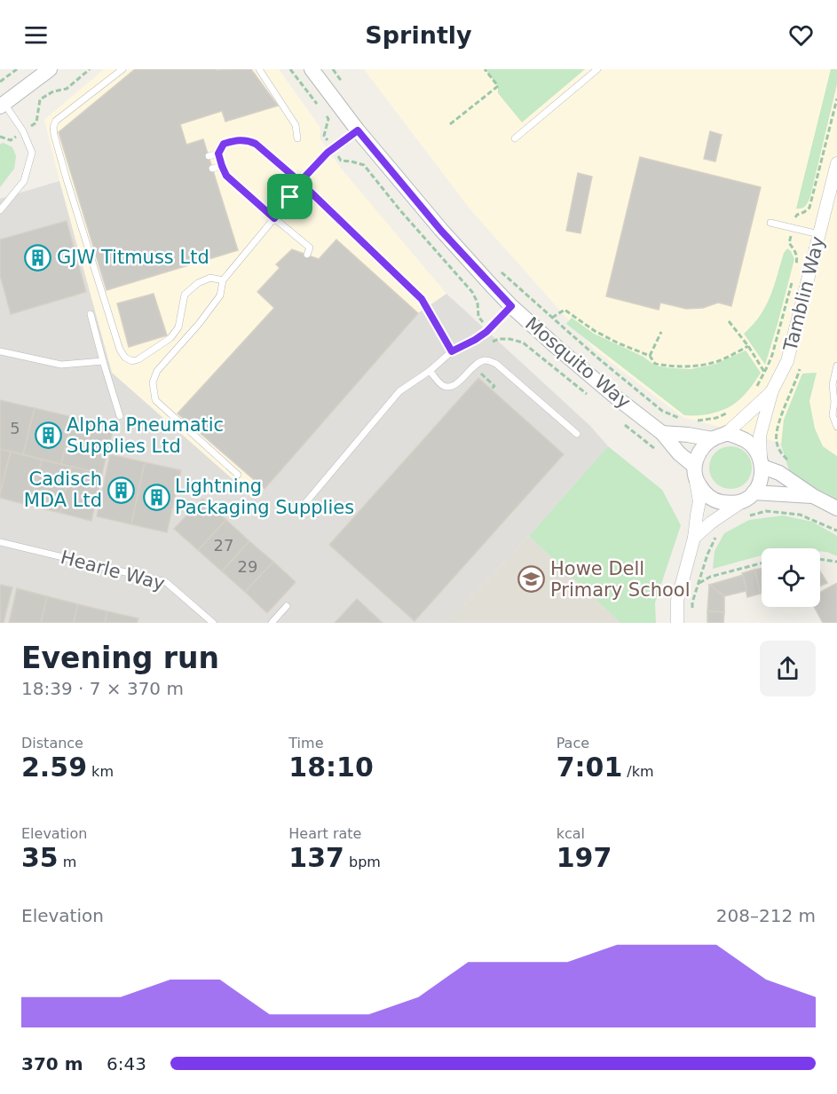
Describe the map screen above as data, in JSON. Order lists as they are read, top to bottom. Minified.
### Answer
{"streets":{"street":["Tamblin Way","Mosquito Way"],"lane":["Hearle Way"]},"crossings":[["Tamblin Way","Mosquito Way"]],"places":{"building":["GJW Titmuss Ltd","Alpha Pneumatic Supplies Ltd","Cadisch MDA Ltd","Lightning Packaging Supplies"],"school or university":["Howe Dell Primary School"]},"house_numbers":["5","27","29"],"page":{"header":"Sprintly","heading":["Evening run","18:39 · 7 × 370 m"],"stats":[["Distance","2.59 km"],["Time","18:10"],["Pace","7:01 /km"],["Elevation","35 m"],["Heart rate","137 bpm"],["kcal","197"]],"chart":["Elevation","208–212 m"],"list":[{"name":"370 m","note":"6:43"}]}}
